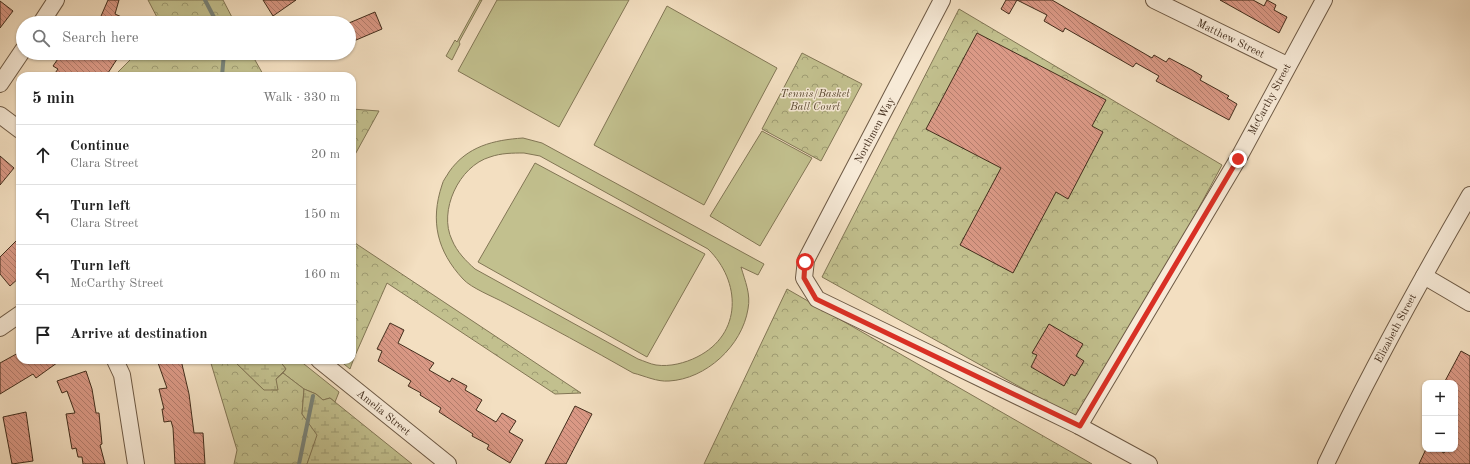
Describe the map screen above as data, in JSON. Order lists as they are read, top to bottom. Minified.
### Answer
{"streets":{"street":["Matthew Street","McCarthy Street","Northmen Way","Elizabeth Street","Amelia Street"]},"crossings":[["Matthew Street","McCarthy Street"],["McCarthy Street","Northmen Way"]],"parks":["Tennis/Basket Ball Court"],"page":{"search":"Search here","heading":["5 min","Walk · 330 m"],"list":[["Continue","Clara Street","20 m"],["Turn left","Clara Street","150 m"],["Turn left","McCarthy Street","160 m"],"Arrive at destination"],"map_buttons":["+","−"]}}
